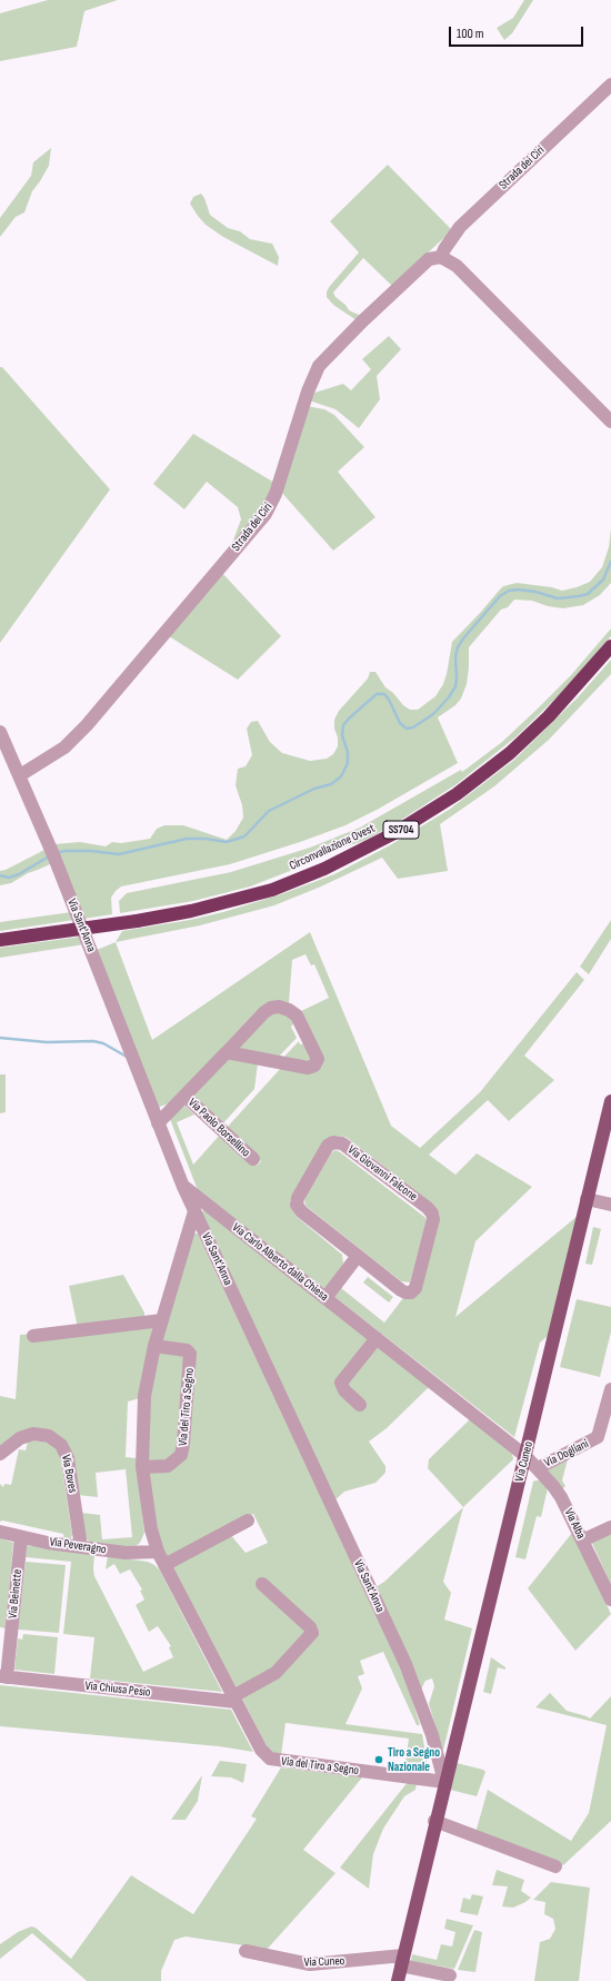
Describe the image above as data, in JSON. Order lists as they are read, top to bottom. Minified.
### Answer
{"streets":{"highway":["SS704","Circonvallazione Ovest"],"main road":["Via Cuneo"],"street":["Strada dei Ciri","Via Sant'Anna","Via Paolo Borsellino","Via Giovanni Falcone","Via Carlo Alberto dalla Chiesa","Via del Tiro a Segno","Via Dogliani","Via Boves","Via Alba","Via Peveragno","Via Beinette","Via Chiusa Pesio"]},"crossings":[["Strada dei Ciri","Via Sant'Anna"],["Via Sant'Anna","Via Paolo Borsellino"],["Via Sant'Anna","Via Carlo Alberto dalla Chiesa"],["Via Sant'Anna","Via del Tiro a Segno"],["Via Sant'Anna","Via Cuneo"],["Via Carlo Alberto dalla Chiesa","Via Cuneo"],["Via Carlo Alberto dalla Chiesa","Via Alba"],["Via del Tiro a Segno","Via Cuneo"],["Via del Tiro a Segno","Via Peveragno"],["Via del Tiro a Segno","Via Chiusa Pesio"],["Via Dogliani","Via Alba"],["Via Cuneo","Via Alba"],["Via Boves","Via Peveragno"],["Via Peveragno","Via Beinette"],["Via Beinette","Via Chiusa Pesio"]],"places":["Tiro a Segno Nazionale"],"scale_bar":"100 m"}
